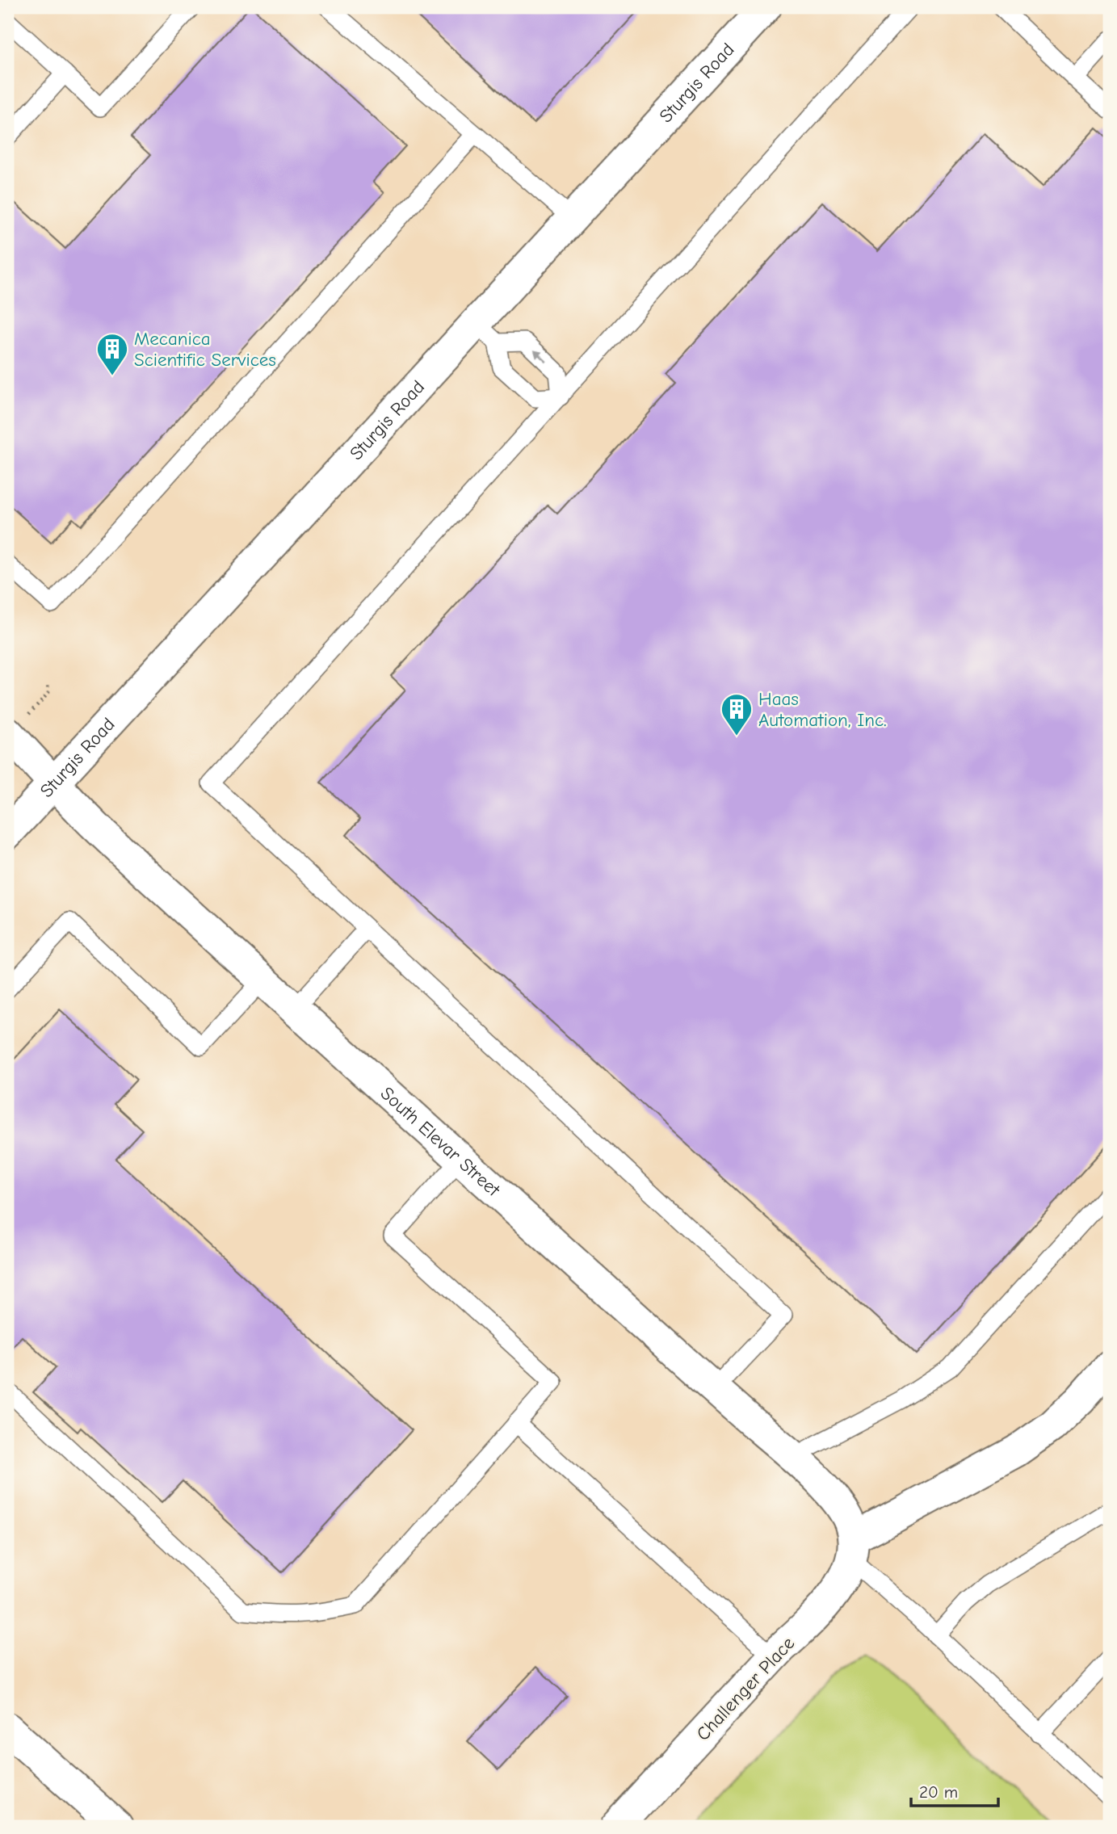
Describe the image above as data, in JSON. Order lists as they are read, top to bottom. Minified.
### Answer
{"streets":{"street":["Sturgis Road","South Elevar Street","Challenger Place"]},"crossings":[["Sturgis Road","South Elevar Street"],["South Elevar Street","Challenger Place"]],"places":{"building":["Mecanica Scientific Services","Haas Automation, Inc."]},"scale_bar":"20 m"}
